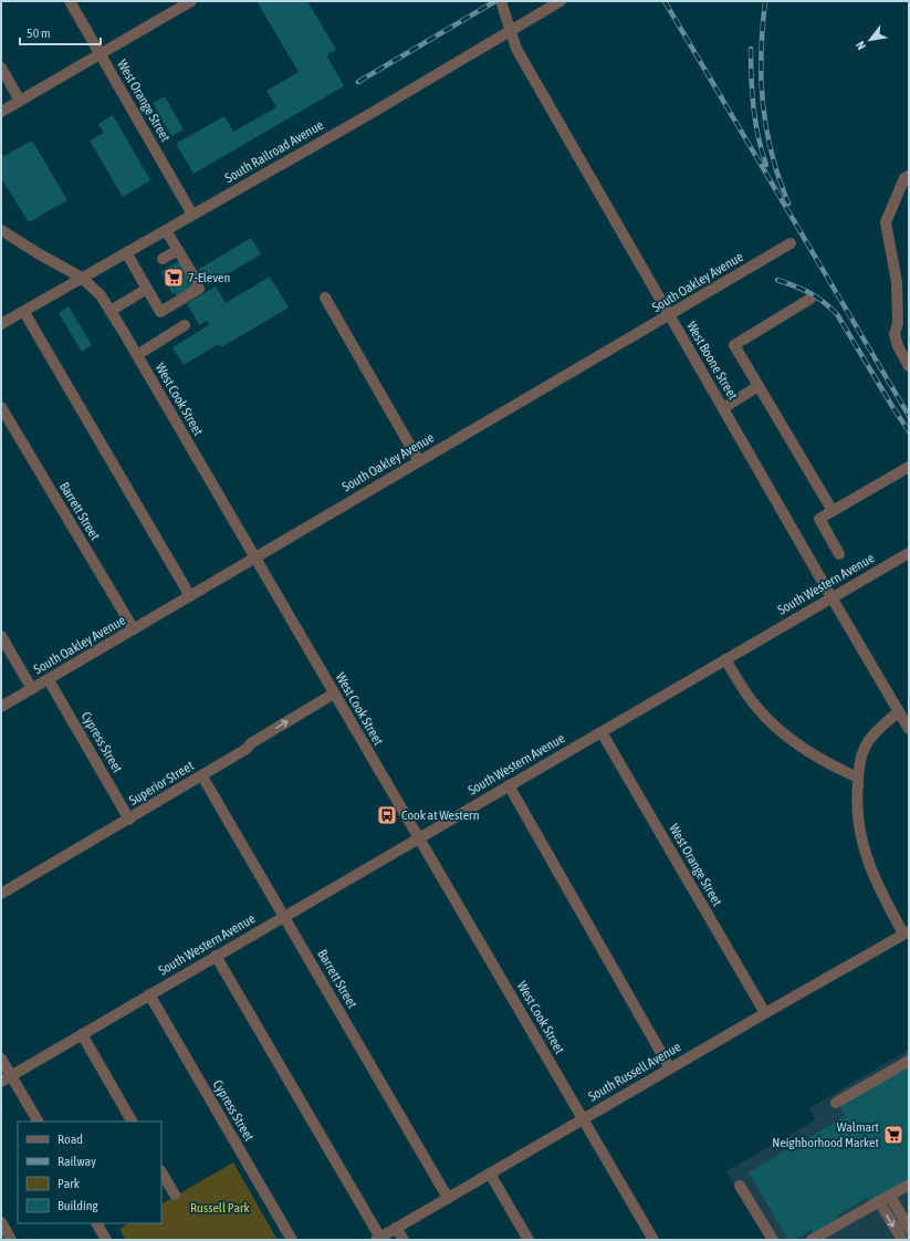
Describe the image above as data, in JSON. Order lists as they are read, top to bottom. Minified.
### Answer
{"streets":{"street":["West Orange Street","South Railroad Avenue","South Oakley Avenue","West Boone Street","West Cook Street","Barrett Street","South Western Avenue","Cypress Street","Superior Street","South Russell Avenue"]},"crossings":[["West Orange Street","South Railroad Avenue"],["West Orange Street","South Western Avenue"],["West Orange Street","South Russell Avenue"],["South Railroad Avenue","West Boone Street"],["South Railroad Avenue","West Cook Street"],["South Oakley Avenue","West Boone Street"],["South Oakley Avenue","West Cook Street"],["South Oakley Avenue","Barrett Street"],["South Oakley Avenue","Cypress Street"],["West Boone Street","South Western Avenue"],["West Cook Street","South Western Avenue"],["West Cook Street","Superior Street"],["West Cook Street","South Russell Avenue"],["Barrett Street","South Western Avenue"],["Barrett Street","Superior Street"],["Barrett Street","South Russell Avenue"],["South Western Avenue","Cypress Street"],["Cypress Street","Superior Street"]],"one_way":["Superior Street"],"parks":["Russell Park"],"places":{"supermarket":["7-Eleven","Walmart Neighborhood Market"],"bus stop":["Cook at Western"]},"legend":["Road","Railway","Park","Building"],"scale_bar":"50 m","north":"bottom left"}
